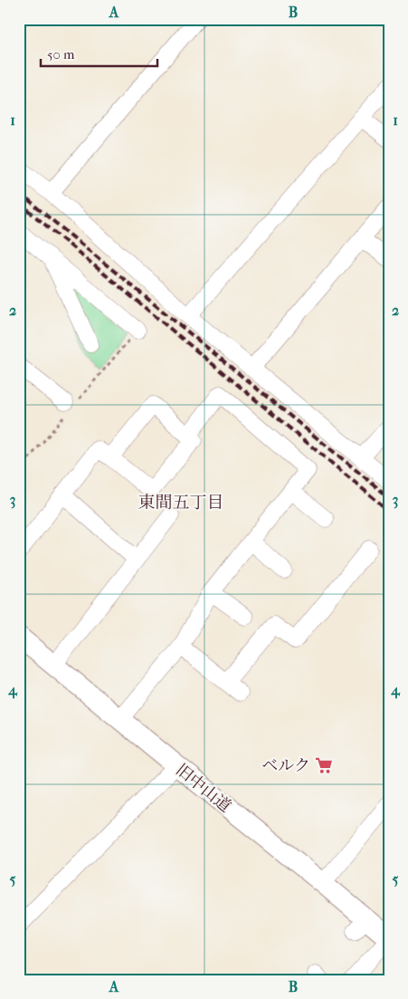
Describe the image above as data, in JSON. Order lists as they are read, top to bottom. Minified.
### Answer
{"streets":{"main road":["旧中山道"]},"districts":["東間五丁目"],"places":{"supermarket":["ベルク"]},"scale_bar":"50 m","grid":{"columns":["A","B"],"rows":["1","2","3","4","5"]}}
